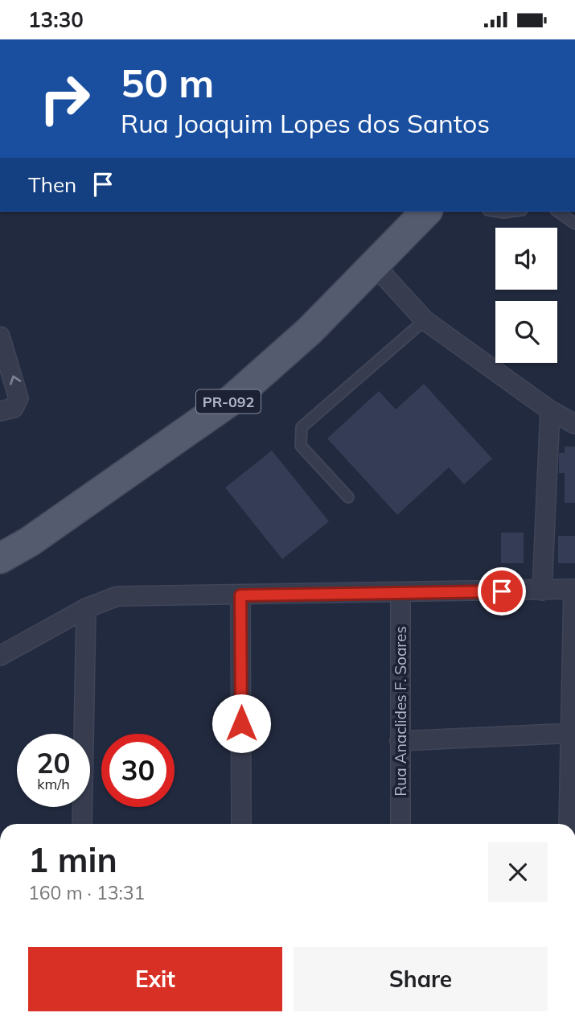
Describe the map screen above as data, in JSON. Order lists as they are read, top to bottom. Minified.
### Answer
{"streets":{"main road":["PR-092"],"street":["Rua Anaclides F. Soares"]},"page":{"status":"13:30","turn":["50 m","Rua Joaquim Lopes dos Santos"],"then":"Then","speed":"20 km/h","limit":"30","heading":["1 min","160 m · 13:31"],"buttons":["Exit","Share"]}}
